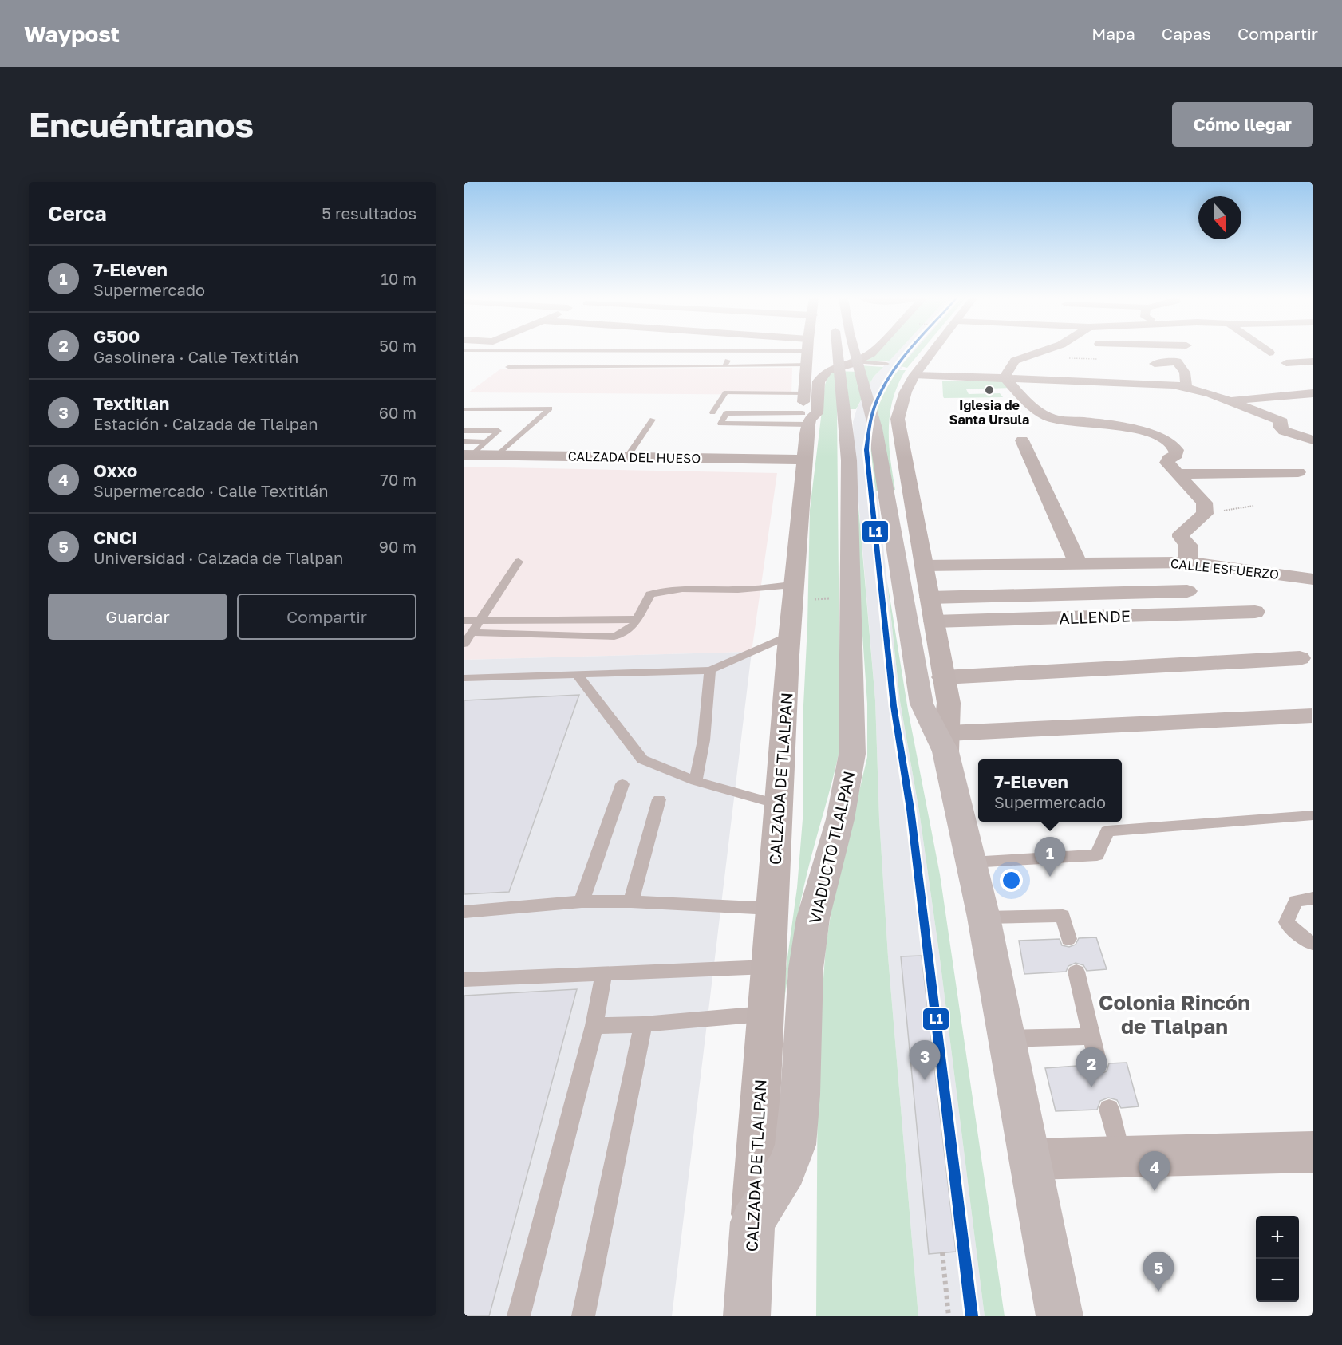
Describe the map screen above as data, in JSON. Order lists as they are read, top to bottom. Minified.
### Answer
{"streets":{"highway":["CALZADA DE TLALPAN","VIADUCTO TLALPAN"],"main road":["CALZADA DEL HUESO"],"street":["CALLE ESFUERZO","ALLENDE"]},"crossings":[["CALZADA DEL HUESO","CALZADA DE TLALPAN"],["CALZADA DE TLALPAN","VIADUCTO TLALPAN"]],"districts":["Colonia Rincón de Tlalpan"],"places":["Iglesia de Santa Ursula"],"lines":["transit line L1"],"north":"bottom","page":{"header":"Waypost","nav":["Mapa","Capas","Compartir"],"buttons":["Cómo llegar",["Guardar","Compartir"]],"title":"Encuéntranos","heading":["Cerca","5 resultados"],"list":[{"mark":"1","name":"7-Eleven","note":"Supermercado","value":"10 m"},{"mark":"2","name":"G500","note":"Gasolinera · Calle Textitlán","value":"50 m"},{"mark":"3","name":"Textitlan","note":"Estación · Calzada de Tlalpan","value":"60 m"},{"mark":"4","name":"Oxxo","note":"Supermercado · Calle Textitlán","value":"70 m"},{"mark":"5","name":"CNCI","note":"Universidad · Calzada de Tlalpan","value":"90 m"}],"popup":["7-Eleven","Supermercado"],"pins":["1","3","2","4","5"],"map_buttons":["+","−"]}}
